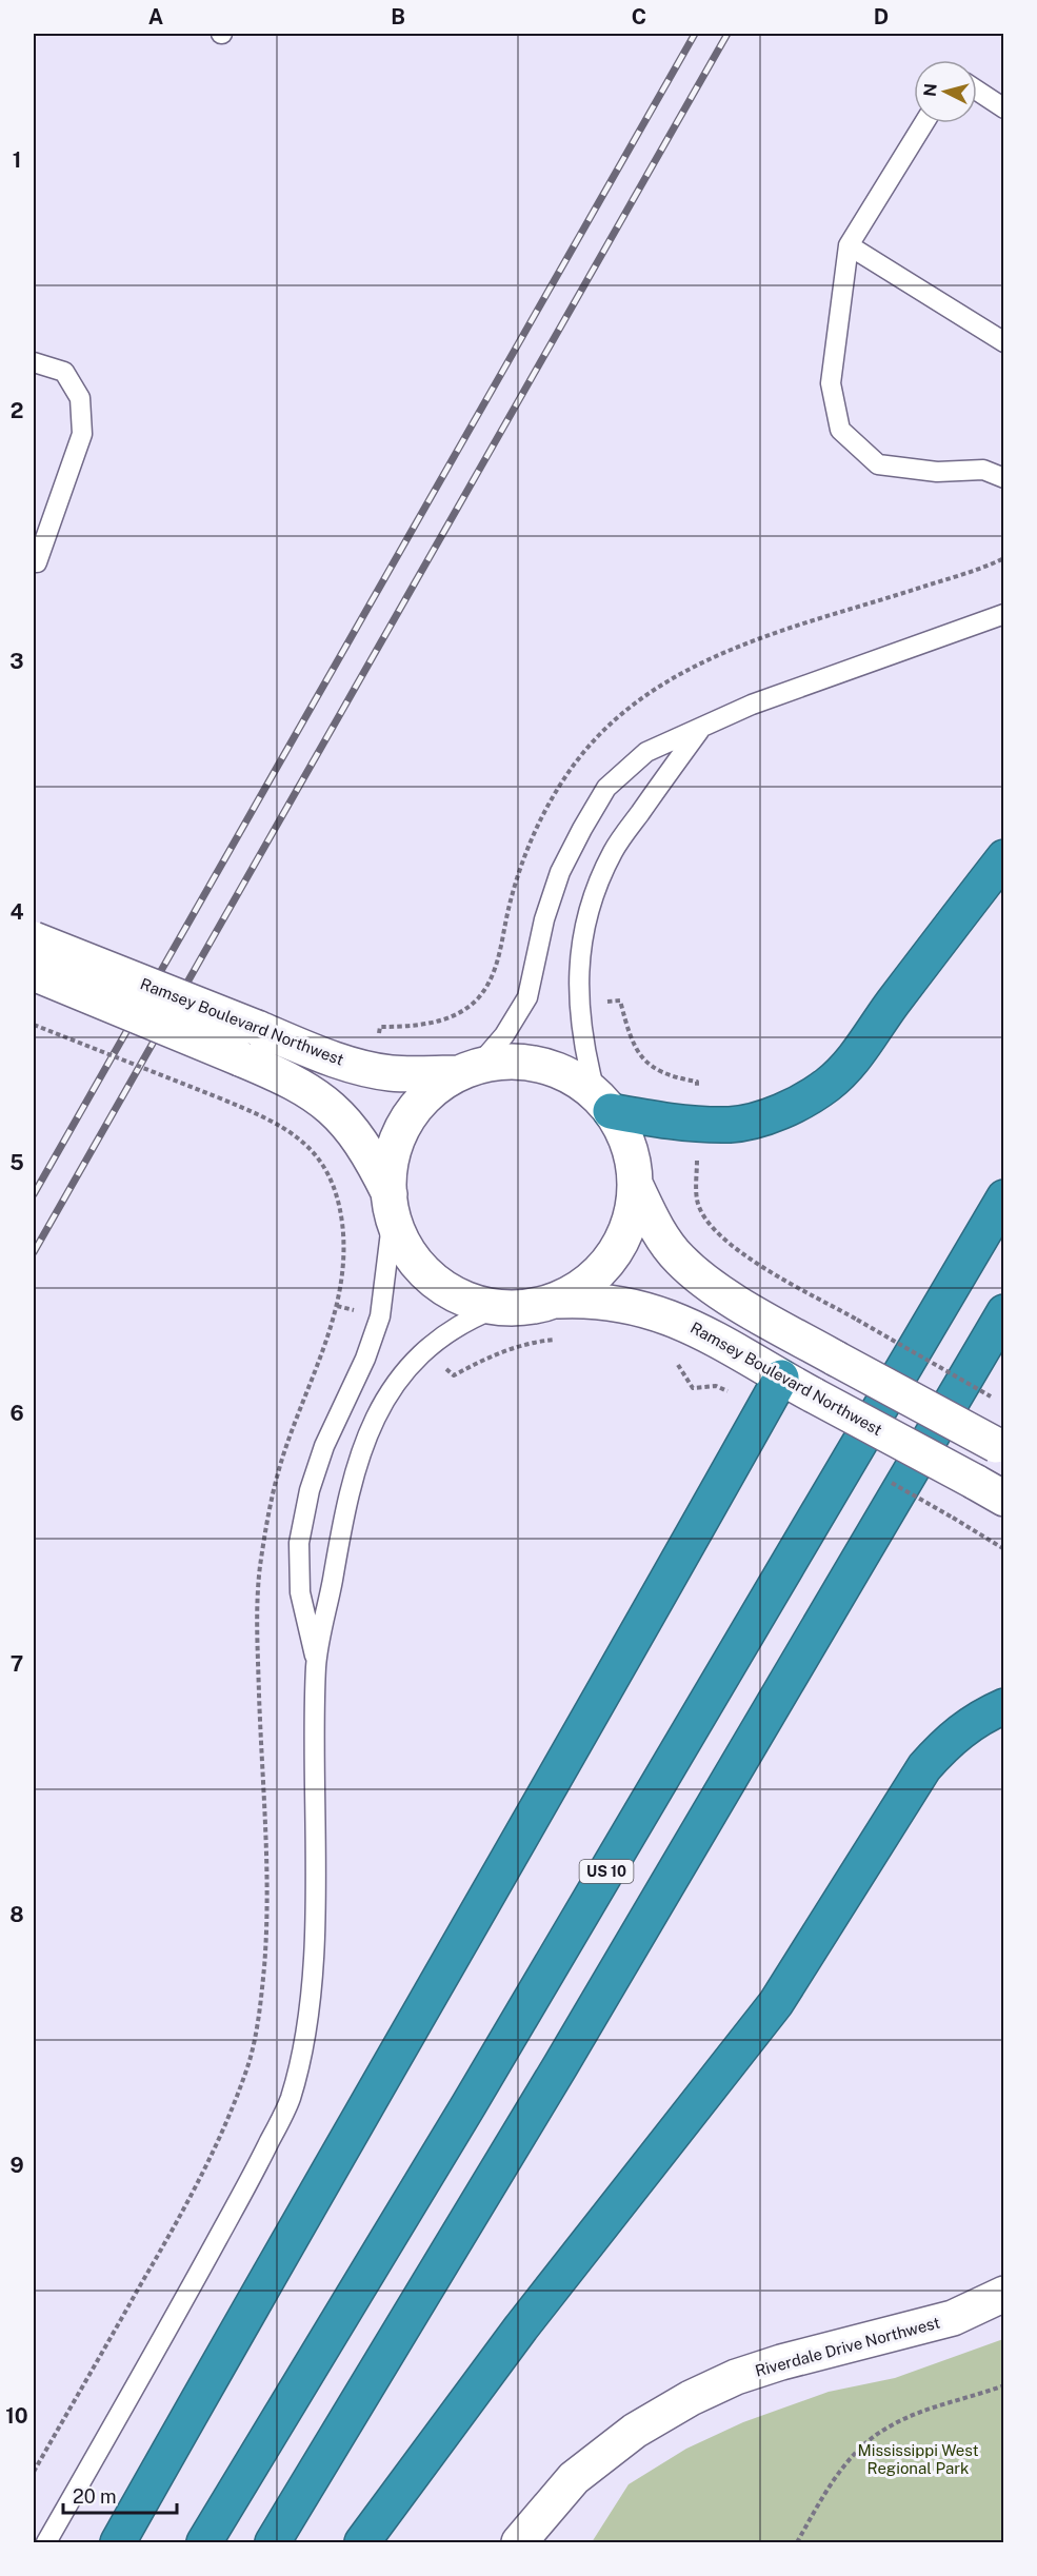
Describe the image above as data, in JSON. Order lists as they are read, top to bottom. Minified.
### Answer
{"streets":{"highway":["US 10"],"street":["Ramsey Boulevard Northwest","Riverdale Drive Northwest"]},"parks":["Mississippi West Regional Park"],"scale_bar":"20 m","north":"left","grid":{"columns":["A","B","C","D"],"rows":["1","2","3","4","5","6","7","8","9","10"]}}
